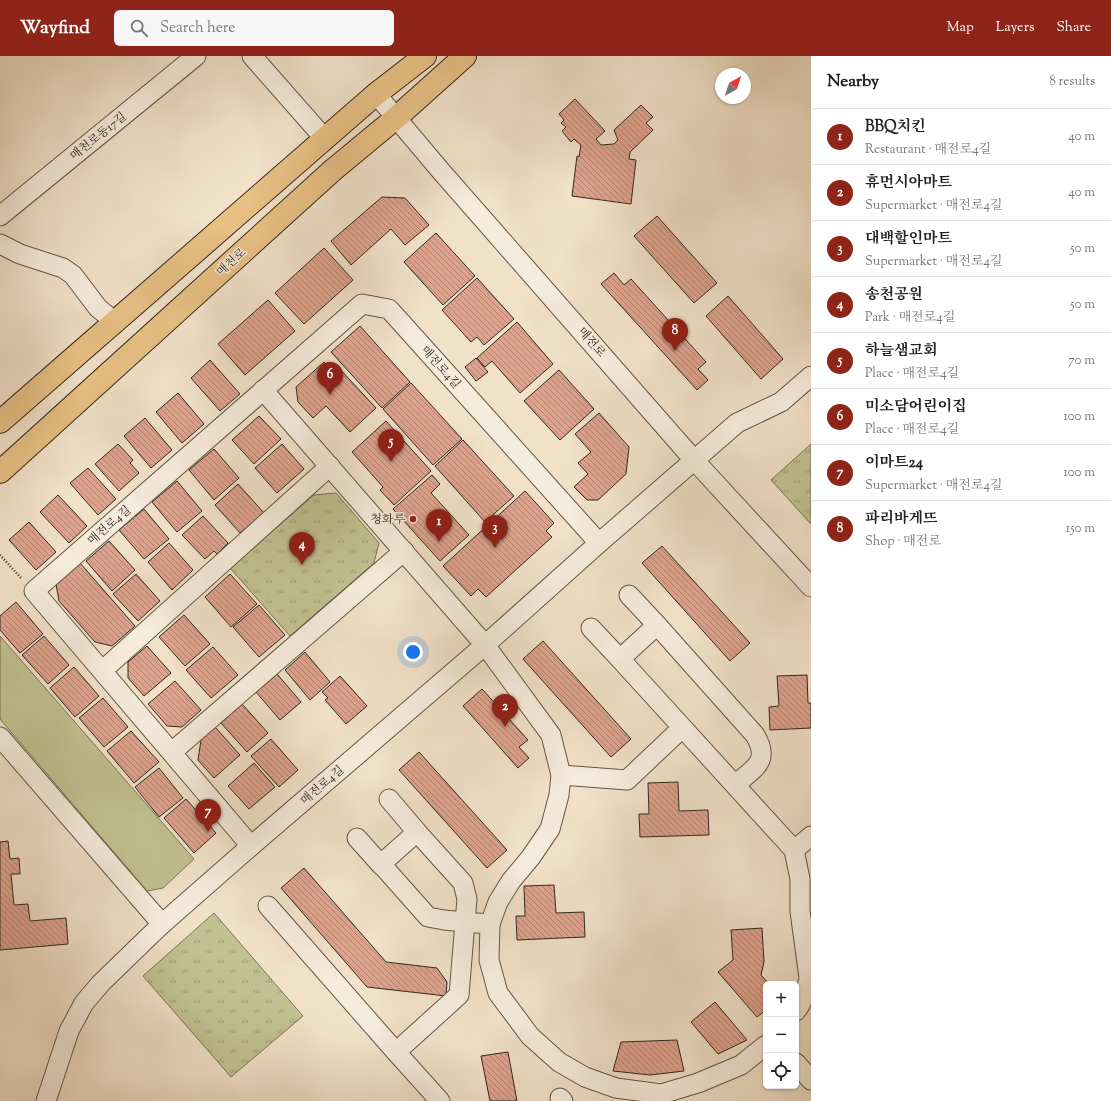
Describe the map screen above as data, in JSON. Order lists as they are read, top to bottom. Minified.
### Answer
{"streets":{"main road":["매천로"],"street":["매천로동17길","매전로","매전로4길"]},"crossings":[["매천로","매전로"],["매전로","매전로4길"]],"places":["청화루"],"north":"top right","page":{"header":"Wayfind","search":"Search here","nav":["Map","Layers","Share"],"heading":["Nearby","8 results"],"list":[{"mark":"1","name":"BBQ치킨","note":"Restaurant · 매전로4길","value":"40 m"},{"mark":"2","name":"휴먼시아마트","note":"Supermarket · 매전로4길","value":"40 m"},{"mark":"3","name":"대백할인마트","note":"Supermarket · 매전로4길","value":"50 m"},{"mark":"4","name":"송천공원","note":"Park · 매전로4길","value":"50 m"},{"mark":"5","name":"하늘샘교회","note":"Place · 매전로4길","value":"70 m"},{"mark":"6","name":"미소담어린이집","note":"Place · 매전로4길","value":"100 m"},{"mark":"7","name":"이마트24","note":"Supermarket · 매전로4길","value":"100 m"},{"mark":"8","name":"파리바게뜨","note":"Shop · 매전로","value":"150 m"}],"pins":["8","6","5","1","3","4","2","7"],"map_buttons":["+","−"]}}
